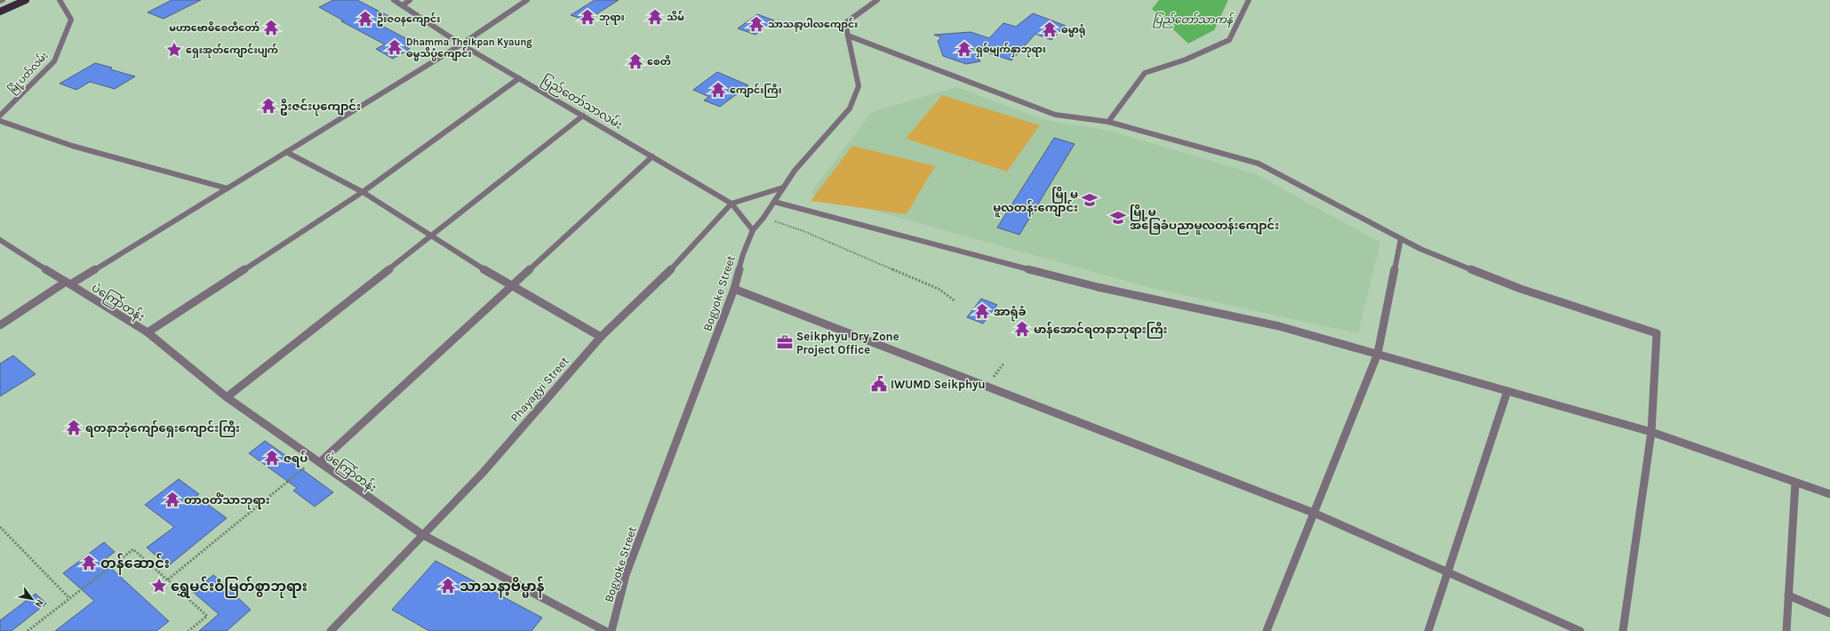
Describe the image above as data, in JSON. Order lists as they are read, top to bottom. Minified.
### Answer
{"streets":{"street":["မြို့ပတ်လမ်း","ပြည်တော်သာလမ်း","Bogyoke Street","ပဲကြော်တန်း","Phayagyi Street"]},"crossings":[["ပြည်တော်သာလမ်း","Bogyoke Street"],["ပြည်တော်သာလမ်း","ပဲကြော်တန်း"],["ပြည်တော်သာလမ်း","Phayagyi Street"],["ပဲကြော်တန်း","Phayagyi Street"]],"water":["ပြည်တော်သာကန်"],"places":{"temple":["ဘုရား","သိမ်","ဦးဇဝနကျောင်း","သာသနာ့ပါလကျောင်း","မဟာဗောဓိစေတီတော်","ဓမ္မာရုံ","Dhamma Theikpan Kyaung ဓမ္မသိပ္ပံကျောင်း","ရှစ်မျက်နှာဘုရား","စေတီ","ကျောင်းကြီး","ဦးဇင်းပုကျောင်း","အာရုံခံ","မာန်အောင်ရတနာဘုရားကြီး","ရတနာဘုံကျော်ရှေး‌ကျောင်းကြီး","ဇရပ်","တာဝတိံသာဘုရား","တန်ဆောင်း","သာသနာ့ဗိမ္မာန်"],"place":["ရှေးအုတ်ကျောင်းပျက်","ရွှေမင်းဝံမြတ်စွာဘုရား"],"school or university":["မြို့မ မူလတန်းကျောင်း","မြို့မ အခြေခံပညာမူလတန်းကျောင်း"],"office":["Seikphyu Dry Zone Project Office"],"public building":["IWUMD Seikphyu"]},"north":"bottom right"}
